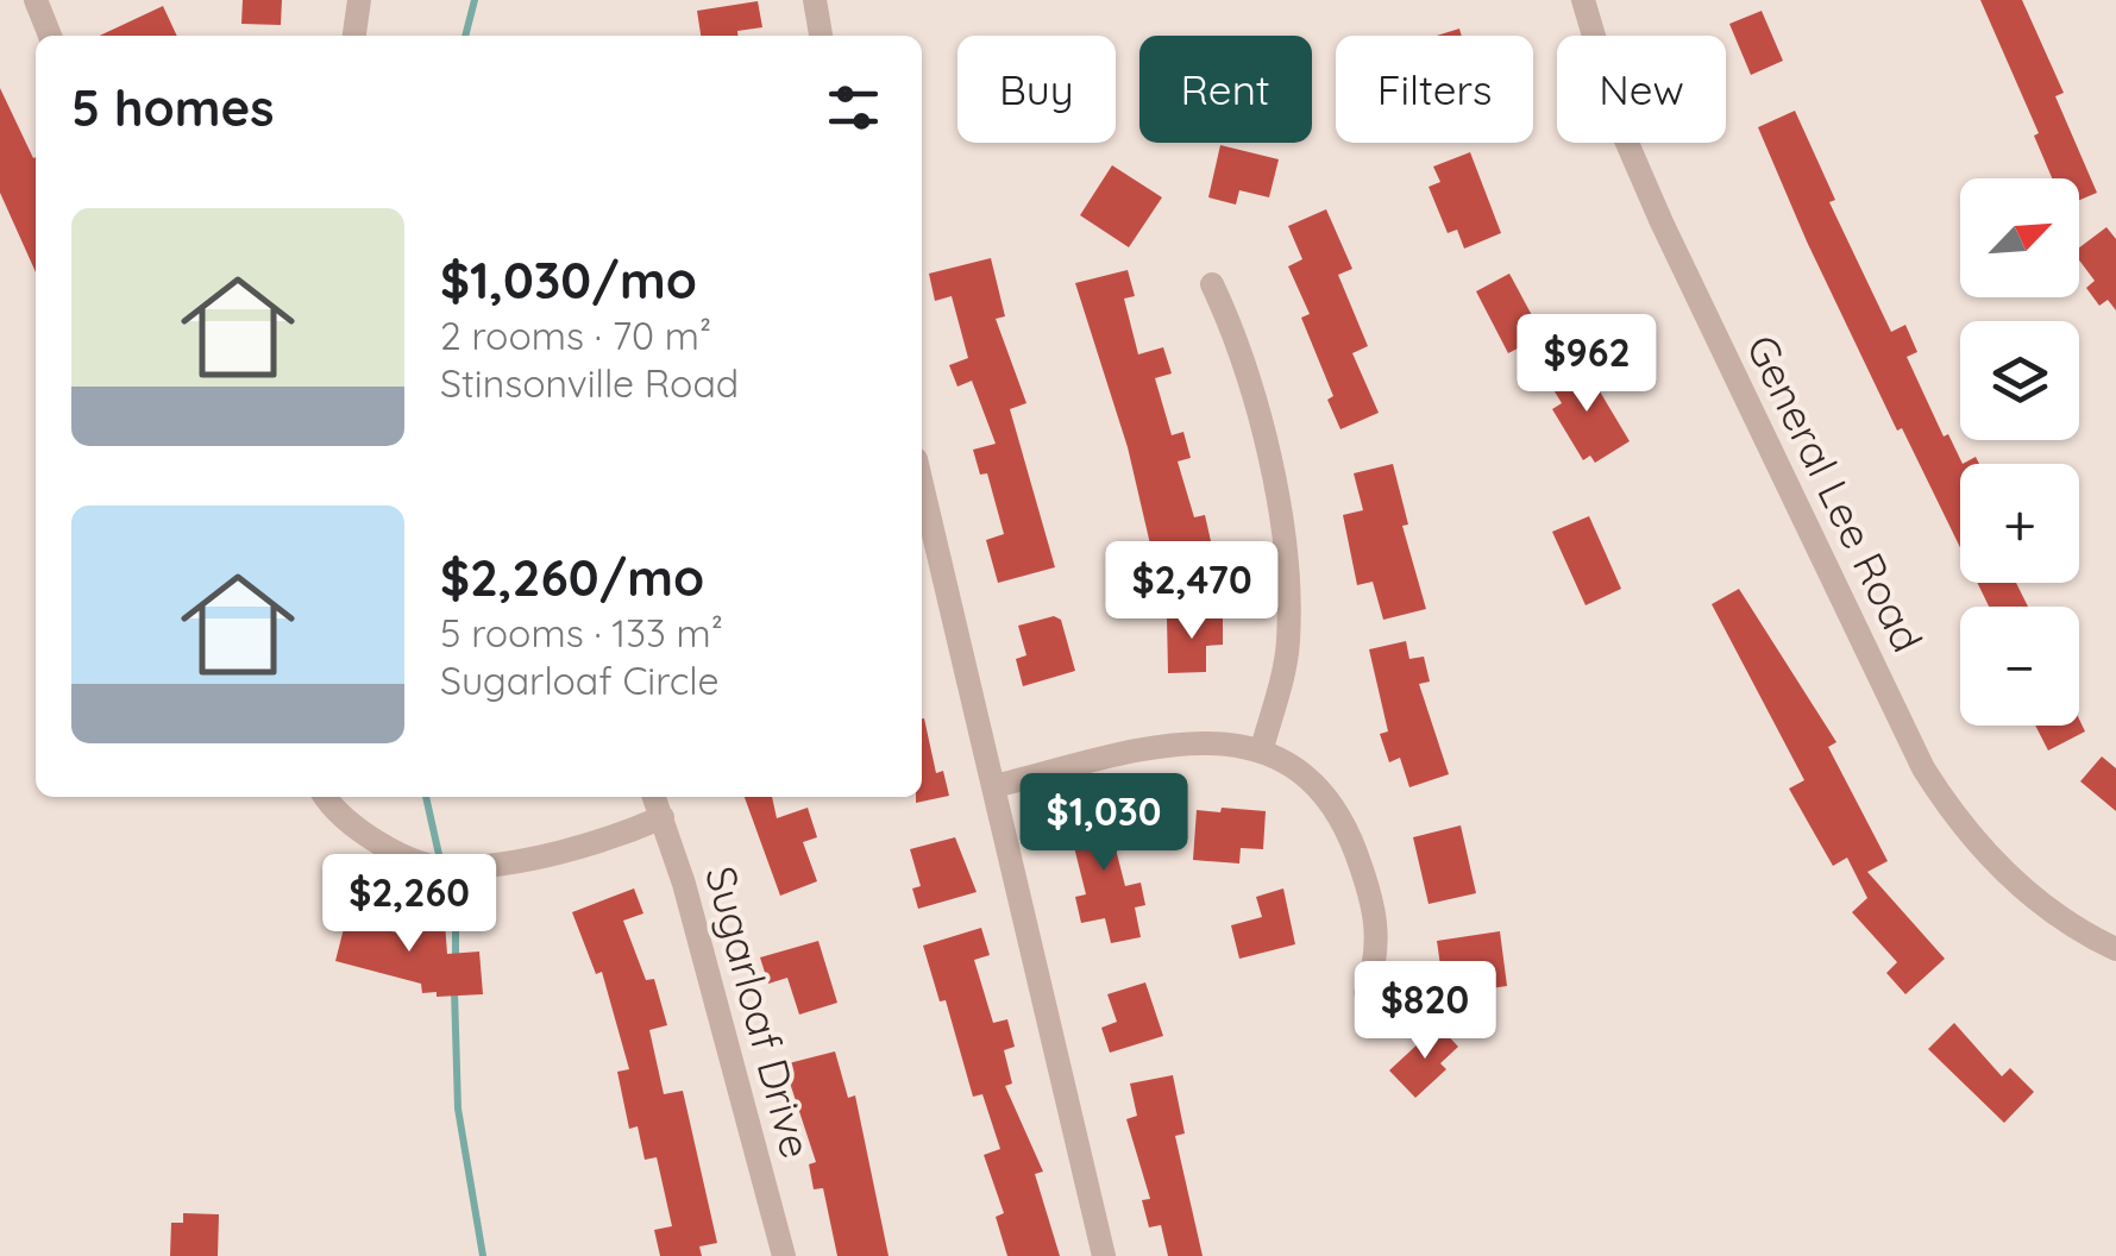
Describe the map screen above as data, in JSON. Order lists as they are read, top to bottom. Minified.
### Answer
{"streets":{"street":["General Lee Road","Sugarloaf Drive"]},"north":"top right","page":{"chip":["Buy","Rent","Filters","New"],"heading":"5 homes","map_buttons":["+","−"],"list":[{"name":"$1,030/mo","note":"2 rooms · 70 m² · Stinsonville Road"},{"name":"$2,260/mo","note":"5 rooms · 133 m² · Sugarloaf Circle"}],"price":["$962","$2,470","$1,030","$2,260","$820"]}}
